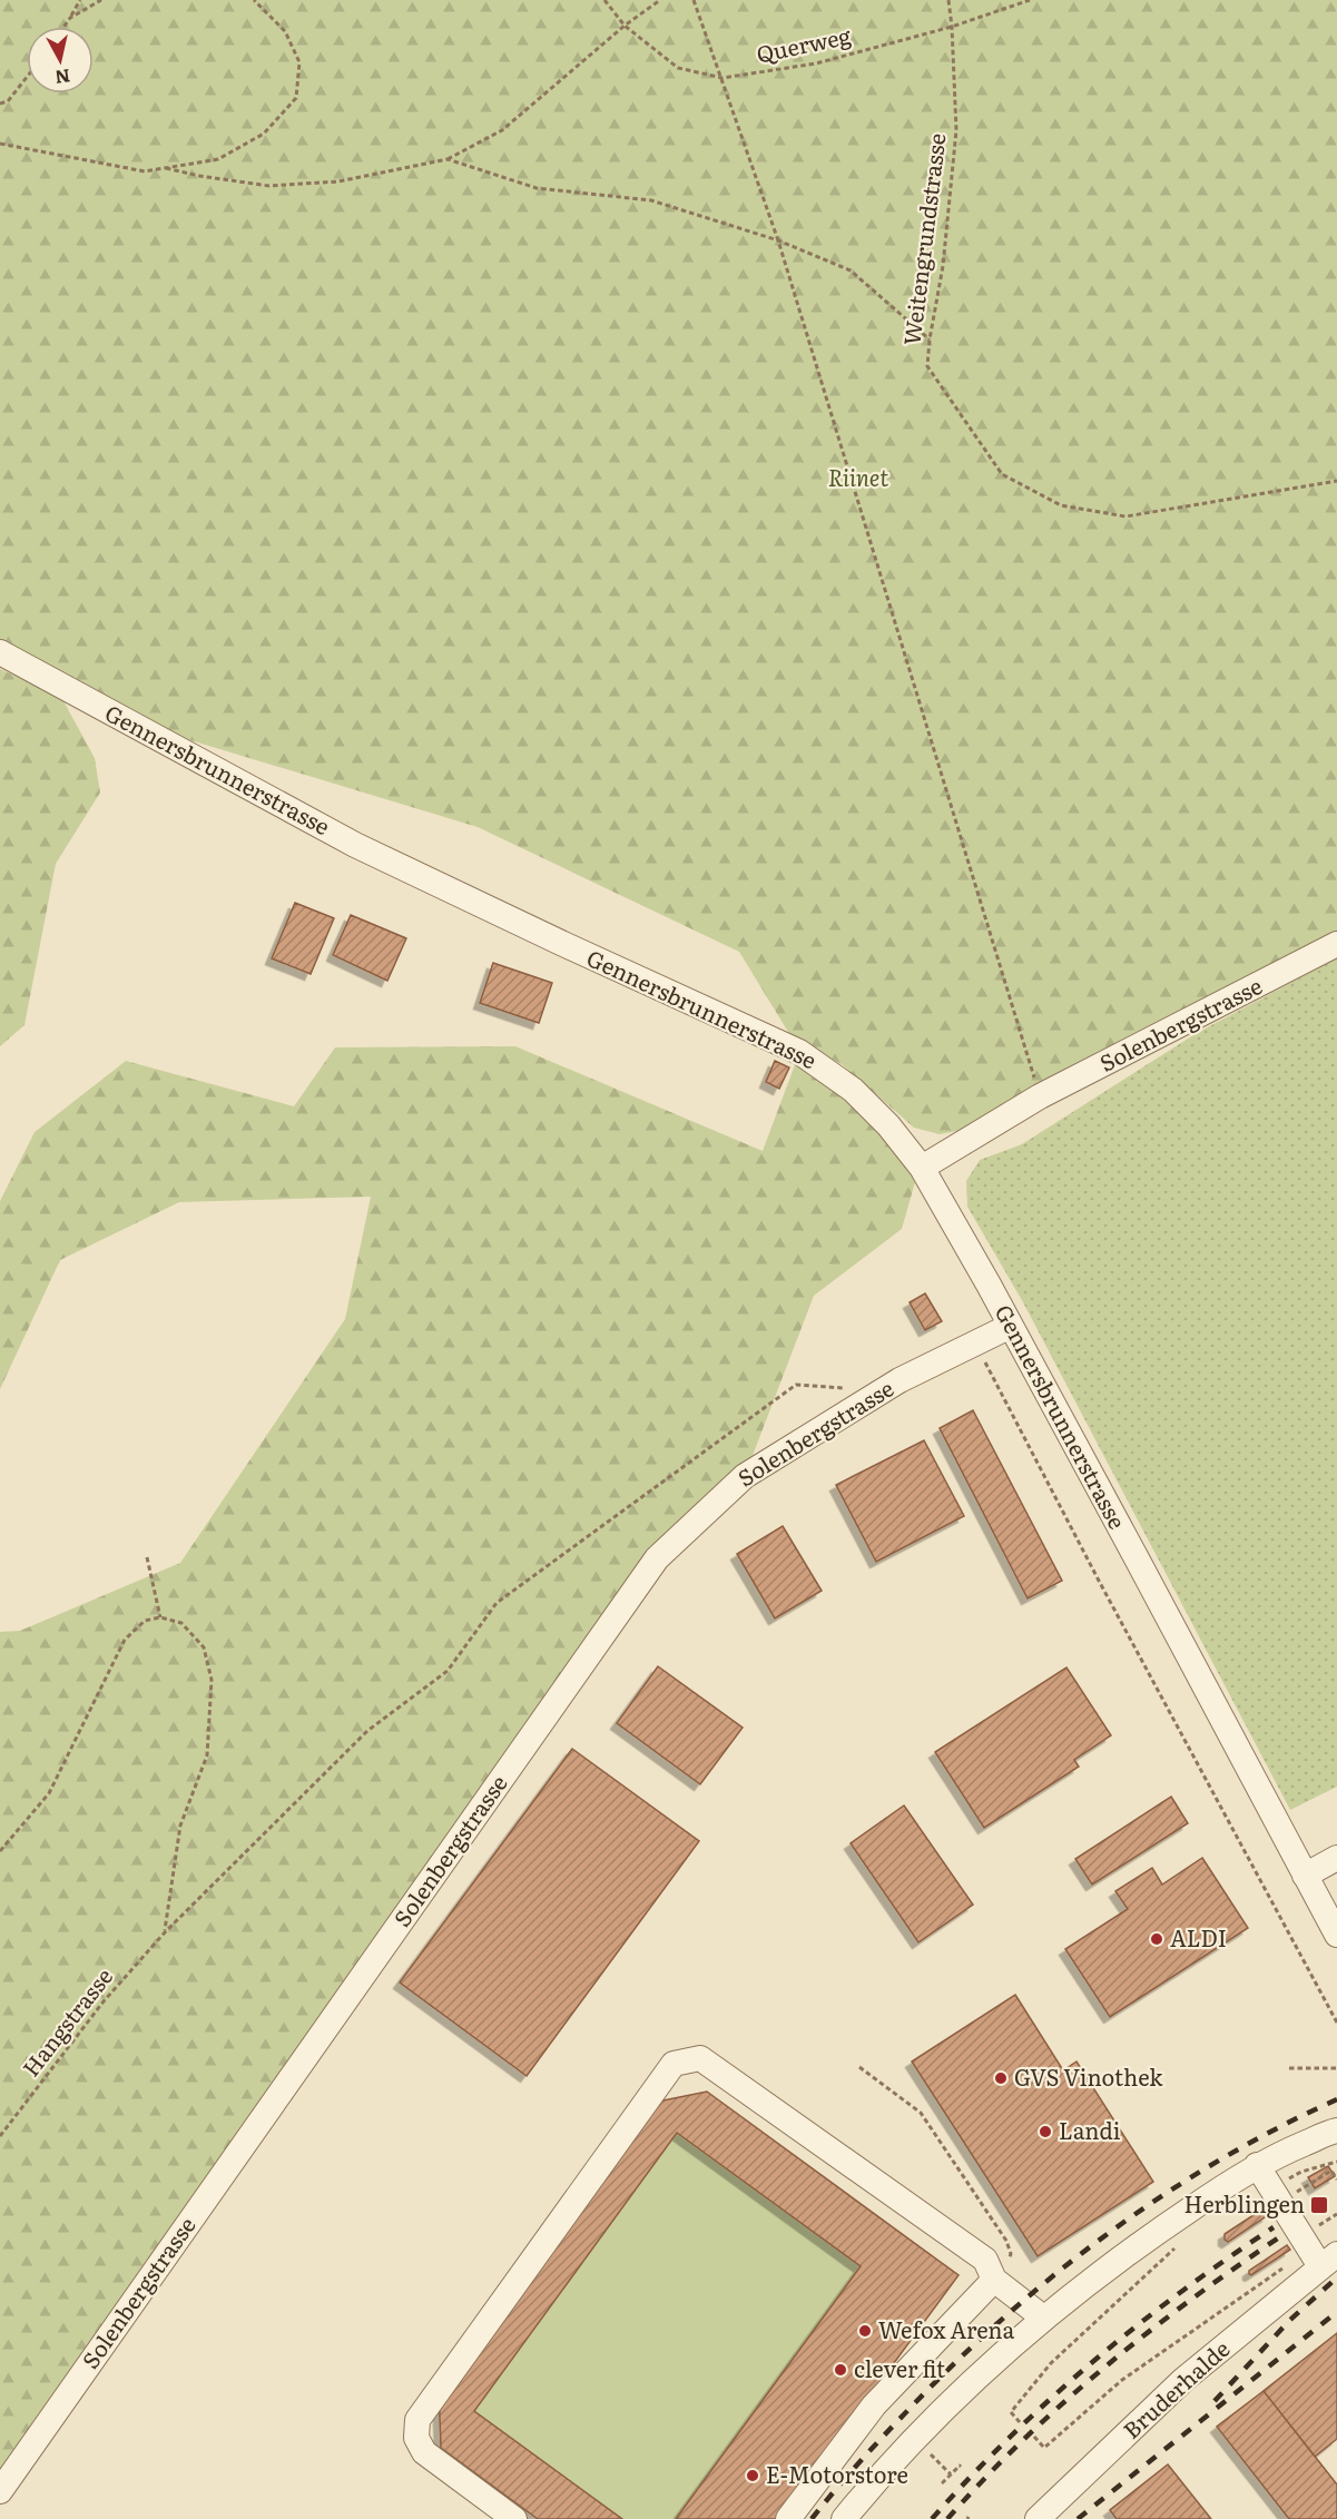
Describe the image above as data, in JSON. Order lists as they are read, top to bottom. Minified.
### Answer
{"streets":{"street":["Gennersbrunnerstrasse","Solenbergstrasse","Bruderhalde"],"path":["Querweg","Weitengrundstrasse","Hangstrasse"]},"crossings":[["Querweg","Weitengrundstrasse"],["Gennersbrunnerstrasse","Solenbergstrasse"]],"parks":["Riinet"],"places":{"other":["ALDI","GVS Vinothek","Landi","Wefox Arena","clever fit","E-Motorstore"],"transit":["Herblingen"]},"north":"bottom"}
